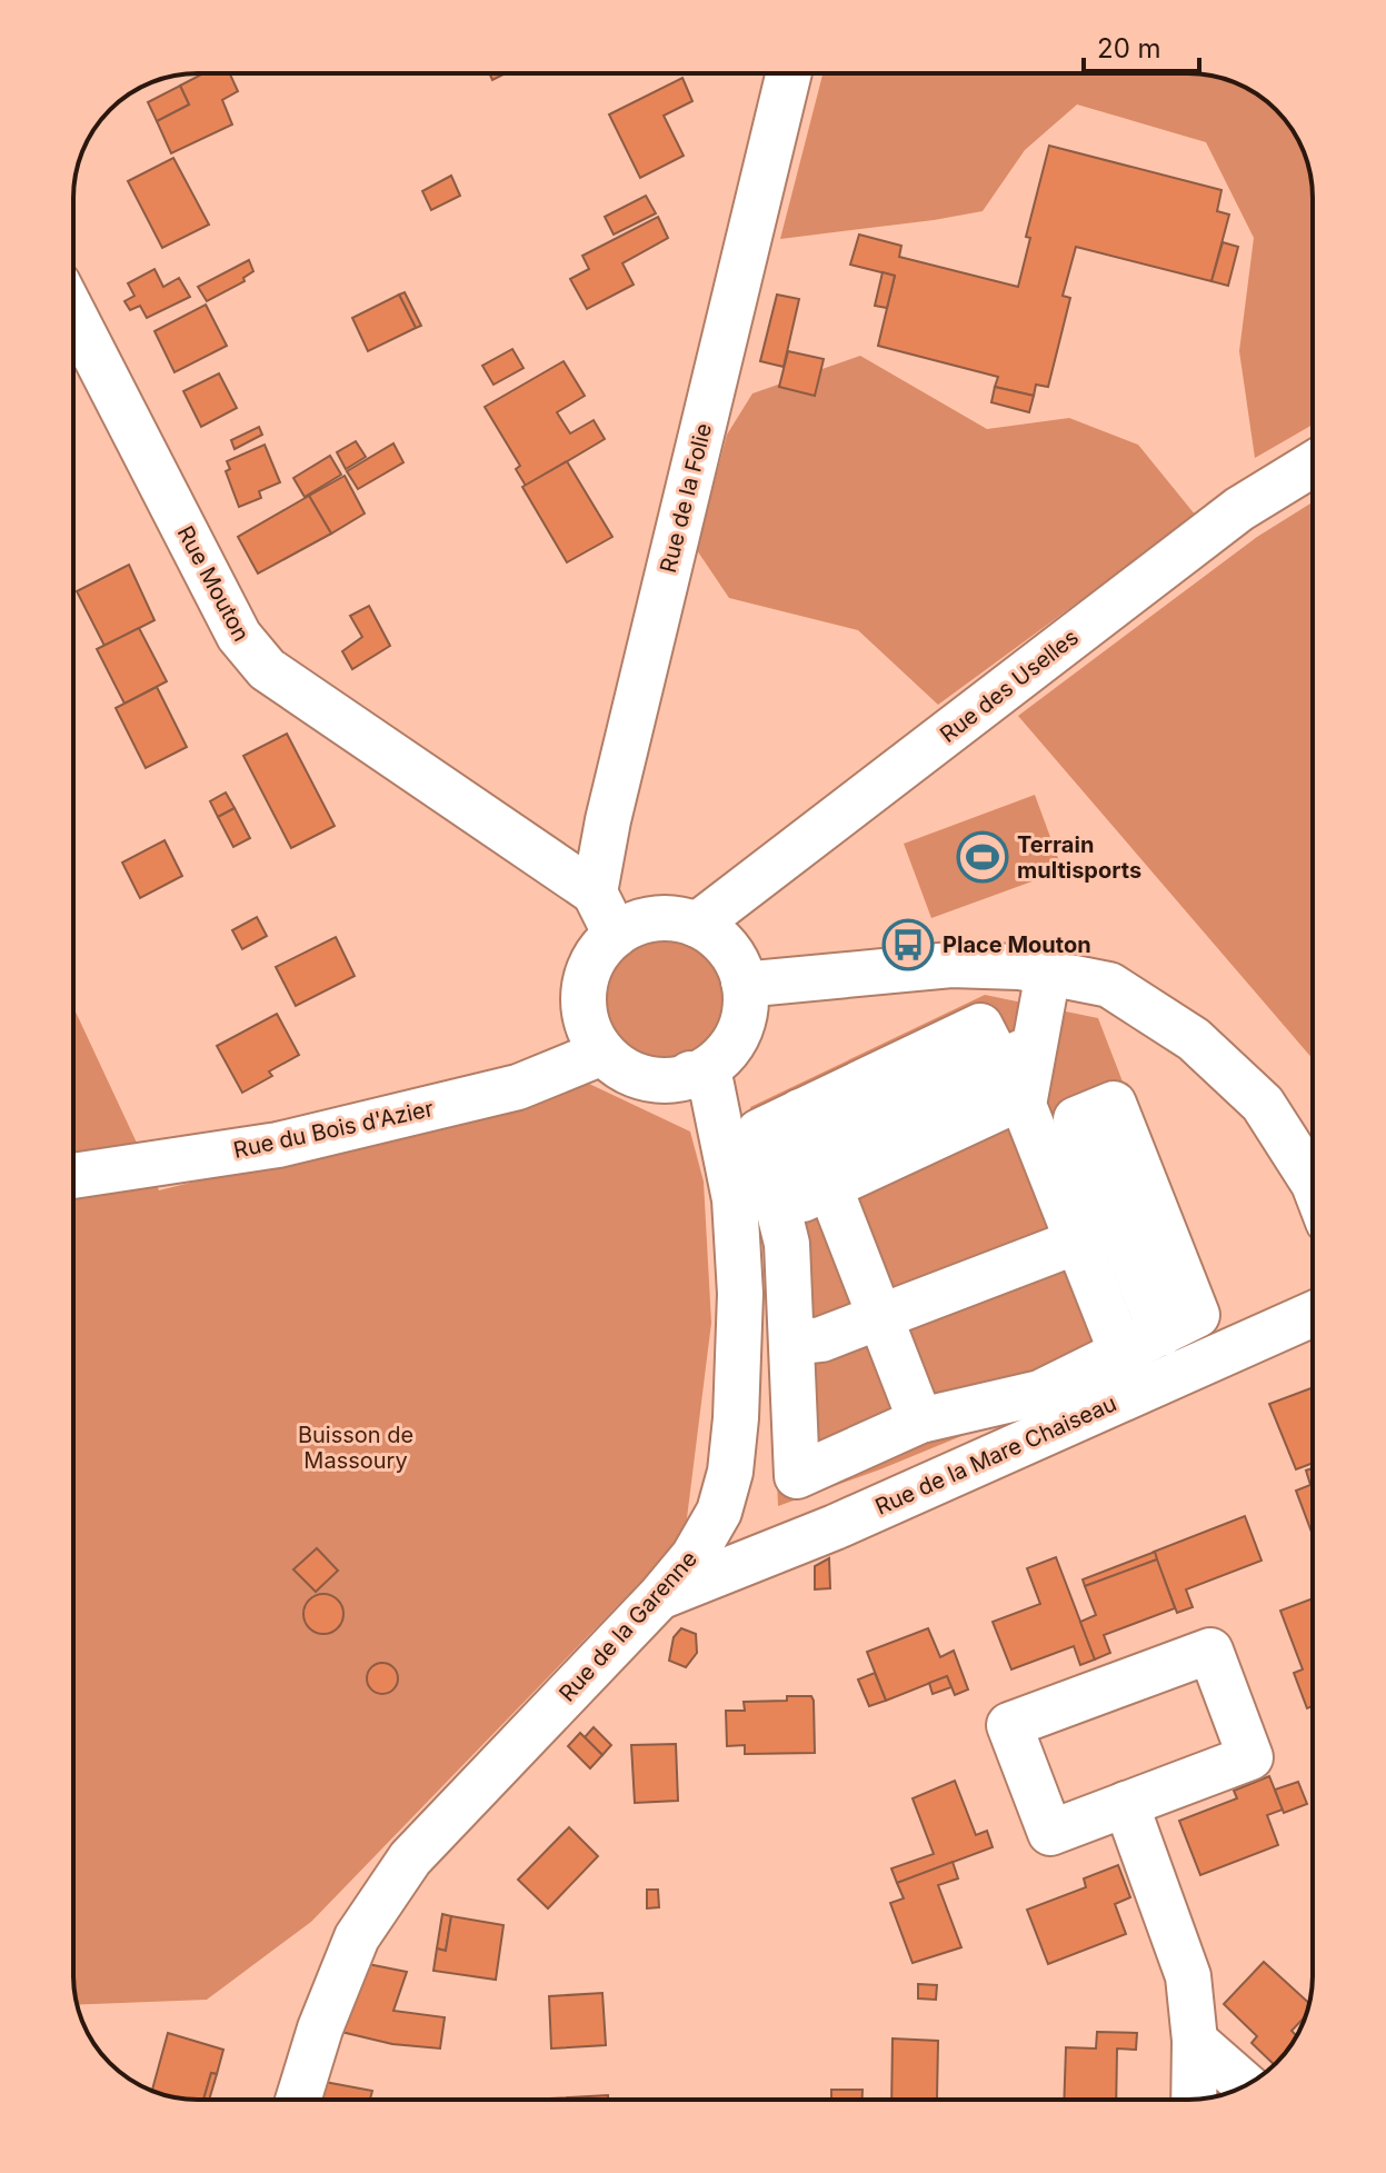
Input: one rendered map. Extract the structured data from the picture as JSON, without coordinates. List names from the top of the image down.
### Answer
{
  "streets": {
    "street": [
      "Rue de la Folie",
      "Rue Mouton",
      "Rue des Uselles",
      "Rue du Bois d'Azier",
      "Rue de la Mare Chaiseau",
      "Rue de la Garenne"
    ]
  },
  "crossings": [
    ["Rue de la Folie", "Rue Mouton"],
    ["Rue des Uselles", "Rue du Bois d'Azier"],
    ["Rue des Uselles", "Rue de la Garenne"],
    ["Rue du Bois d'Azier", "Rue de la Garenne"],
    ["Rue de la Mare Chaiseau", "Rue de la Garenne"]
  ],
  "parks": ["Buisson de Massoury"],
  "places": {
    "sports": ["Terrain multisports"],
    "bus stop": ["Place Mouton"]
  },
  "scale_bar": "20 m"
}
